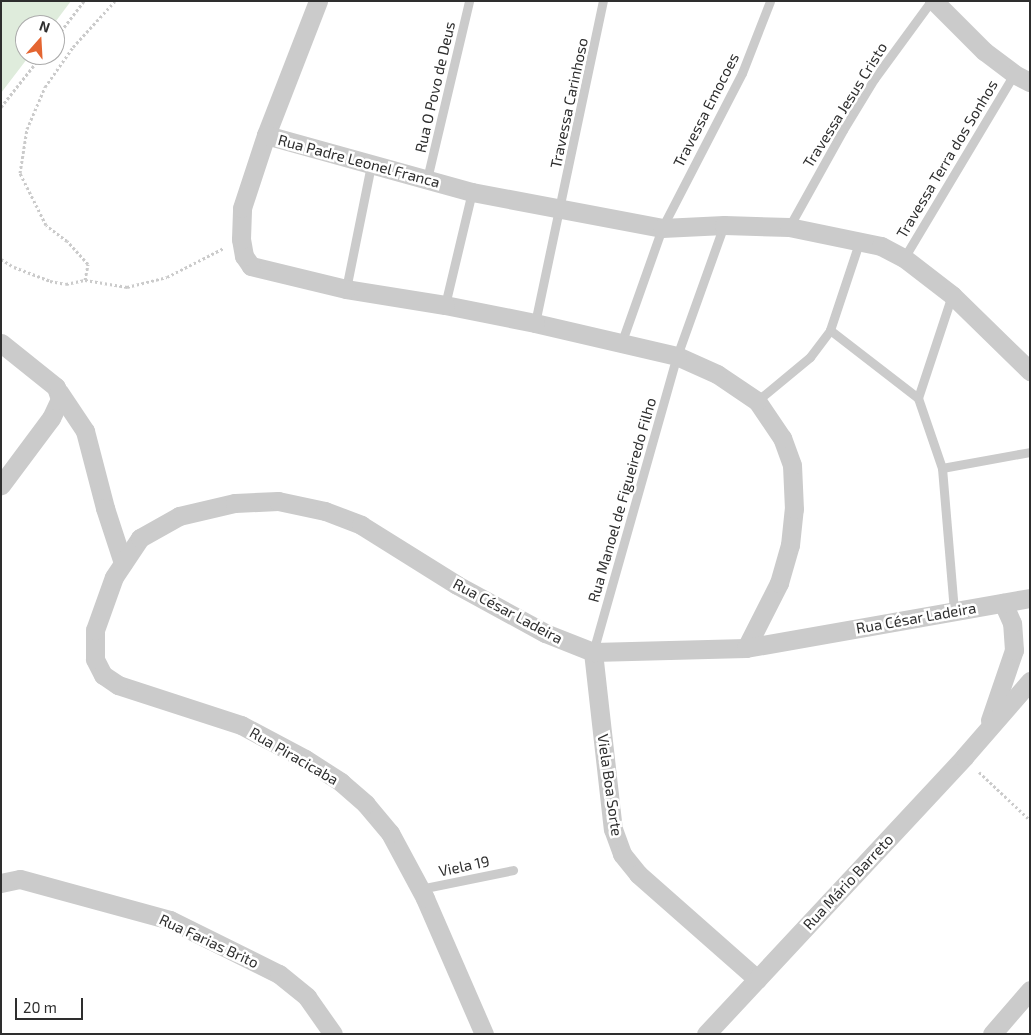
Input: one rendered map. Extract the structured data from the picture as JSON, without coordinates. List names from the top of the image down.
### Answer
{
  "streets": {
    "street": [
      "Rua Padre Leonel Franca",
      "Rua César Ladeira",
      "Rua Piracicaba",
      "Viela Boa Sorte",
      "Rua Mário Barreto",
      "Rua Farias Brito"
    ],
    "lane": [
      "Rua O Povo de Deus",
      "Travessa Carinhoso",
      "Travessa Jesus Cristo",
      "Travessa Emocoes",
      "Travessa Terra dos Sonhos",
      "Rua Manoel de Figueiredo Filho",
      "Viela 19"
    ]
  },
  "crossings": [
    ["Rua O Povo de Deus", "Rua Padre Leonel Franca"],
    ["Travessa Carinhoso", "Rua Padre Leonel Franca"],
    ["Travessa Jesus Cristo", "Rua Padre Leonel Franca"],
    ["Travessa Emocoes", "Rua Padre Leonel Franca"],
    ["Travessa Terra dos Sonhos", "Rua Padre Leonel Franca"],
    ["Rua Padre Leonel Franca", "Rua Manoel de Figueiredo Filho"],
    ["Rua Padre Leonel Franca", "Rua César Ladeira"],
    ["Rua Manoel de Figueiredo Filho", "Rua César Ladeira"],
    ["Rua Manoel de Figueiredo Filho", "Viela Boa Sorte"],
    ["Rua César Ladeira", "Rua Piracicaba"],
    ["Rua César Ladeira", "Viela Boa Sorte"],
    ["Rua César Ladeira", "Rua Mário Barreto"],
    ["Rua Piracicaba", "Viela 19"],
    ["Viela Boa Sorte", "Rua Mário Barreto"]
  ],
  "scale_bar": "20 m",
  "north": "top"
}
